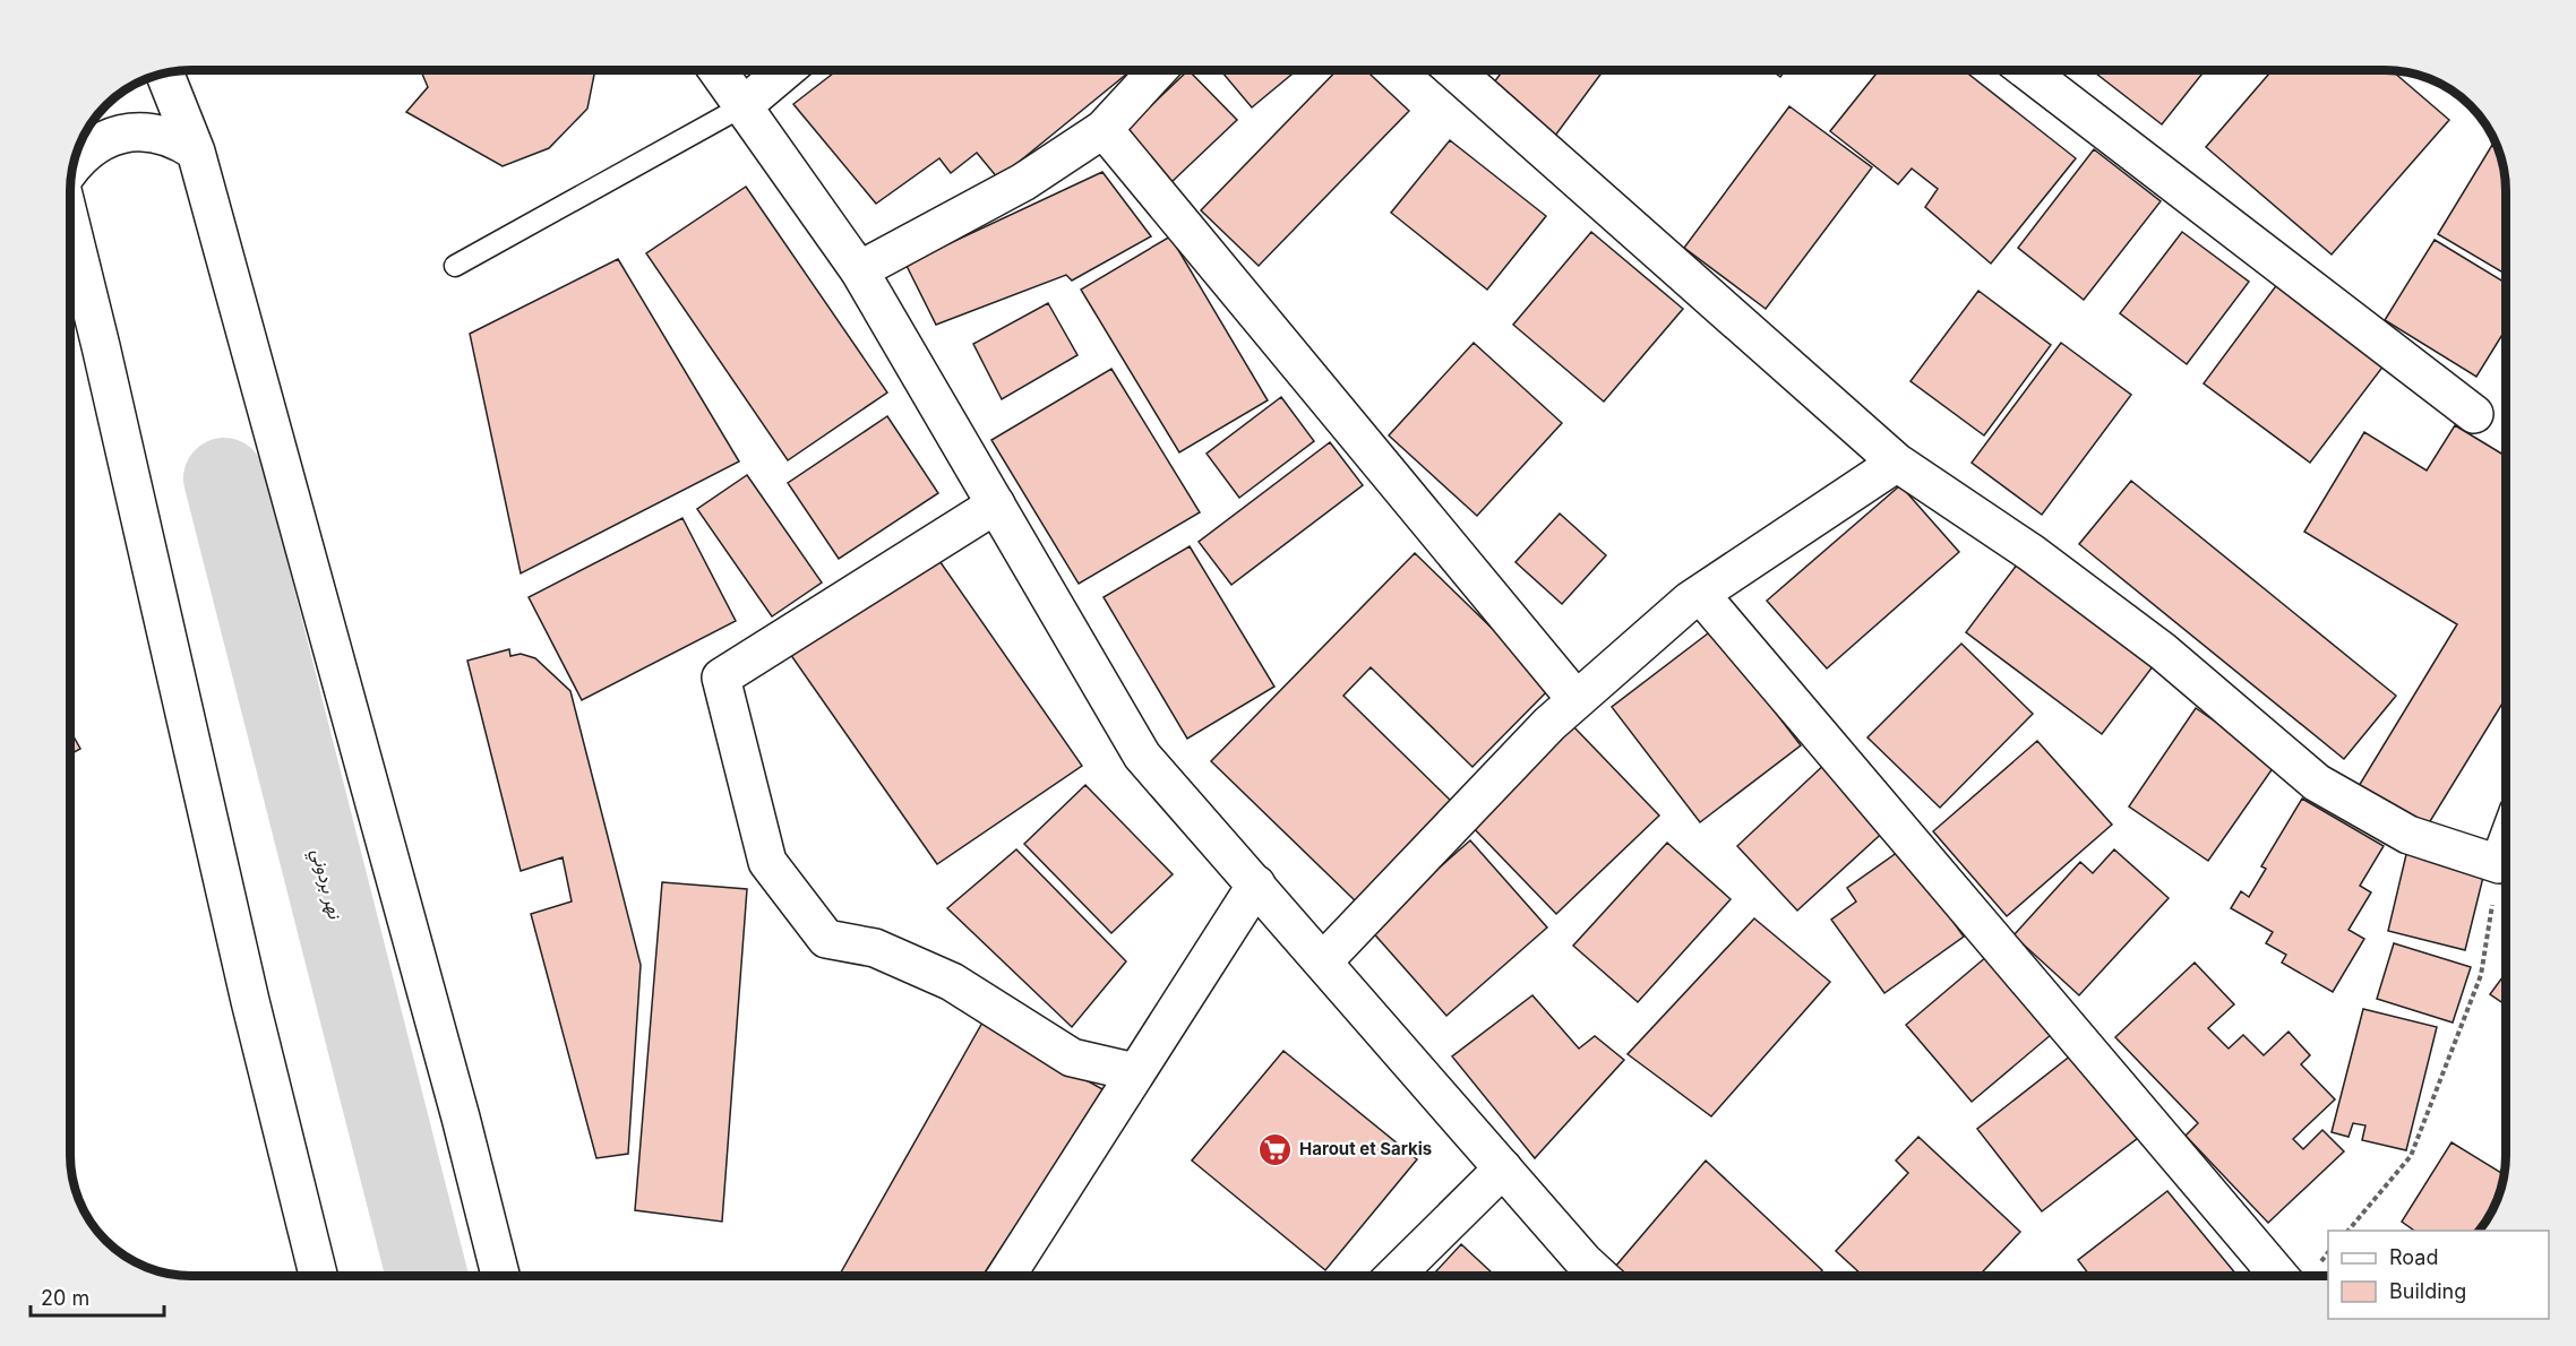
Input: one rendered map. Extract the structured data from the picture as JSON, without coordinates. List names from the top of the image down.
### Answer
{
  "water": ["نهر بردوني"],
  "places": {
    "supermarket": ["Harout et Sarkis"]
  },
  "legend": ["Road", "Building"],
  "scale_bar": "20 m"
}
